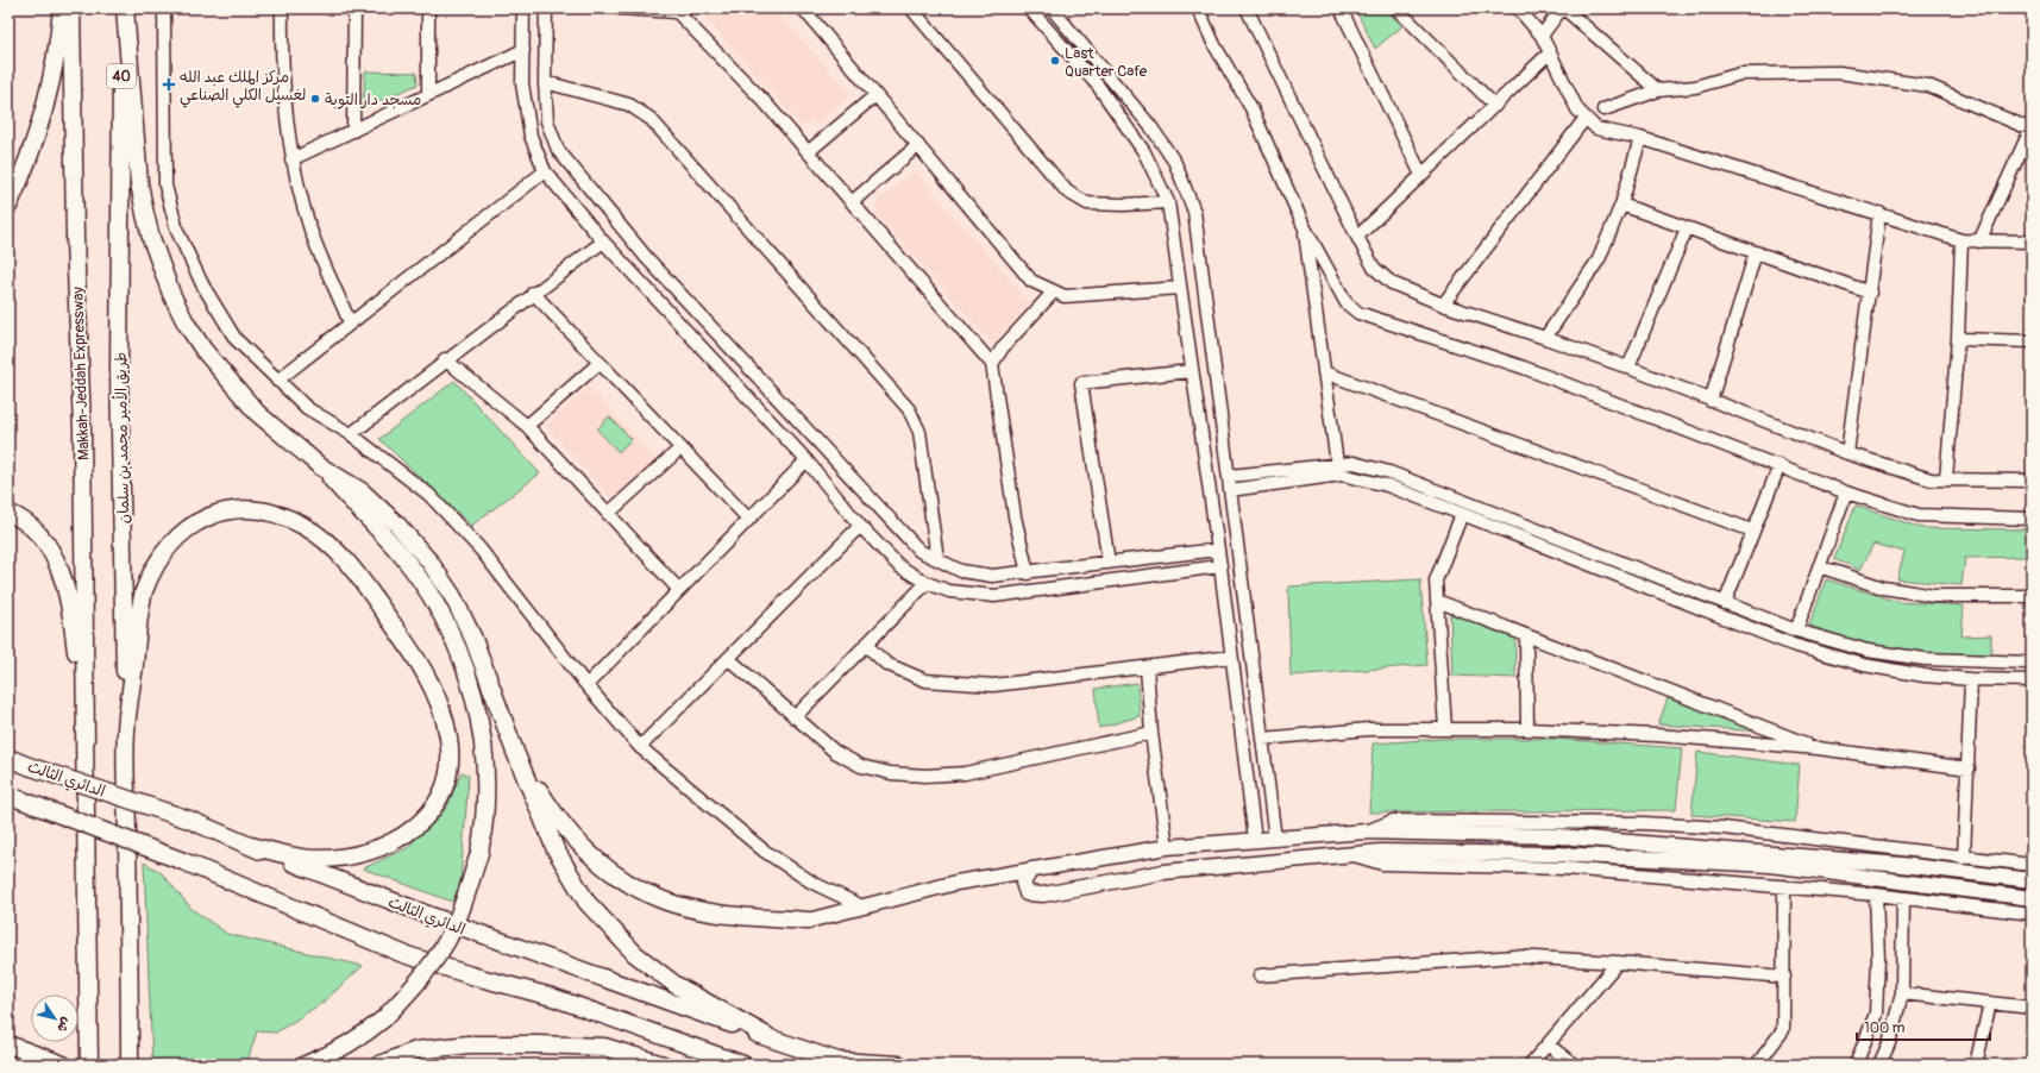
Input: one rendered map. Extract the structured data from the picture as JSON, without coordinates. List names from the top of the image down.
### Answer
{
  "streets": {
    "highway": [
      "40",
      "Makkah-Jeddah Expressway",
      "طريق الأمير محمد بن سلمان",
      "الدائري الثالث"
    ]
  },
  "places": {
    "other": ["Last Quarter Cafe", "مسجد دار التوبة"],
    "health": ["مركز الملك عبد الله لغسيل الكلي الصناعي"]
  },
  "scale_bar": "100 m",
  "north": "bottom right"
}
